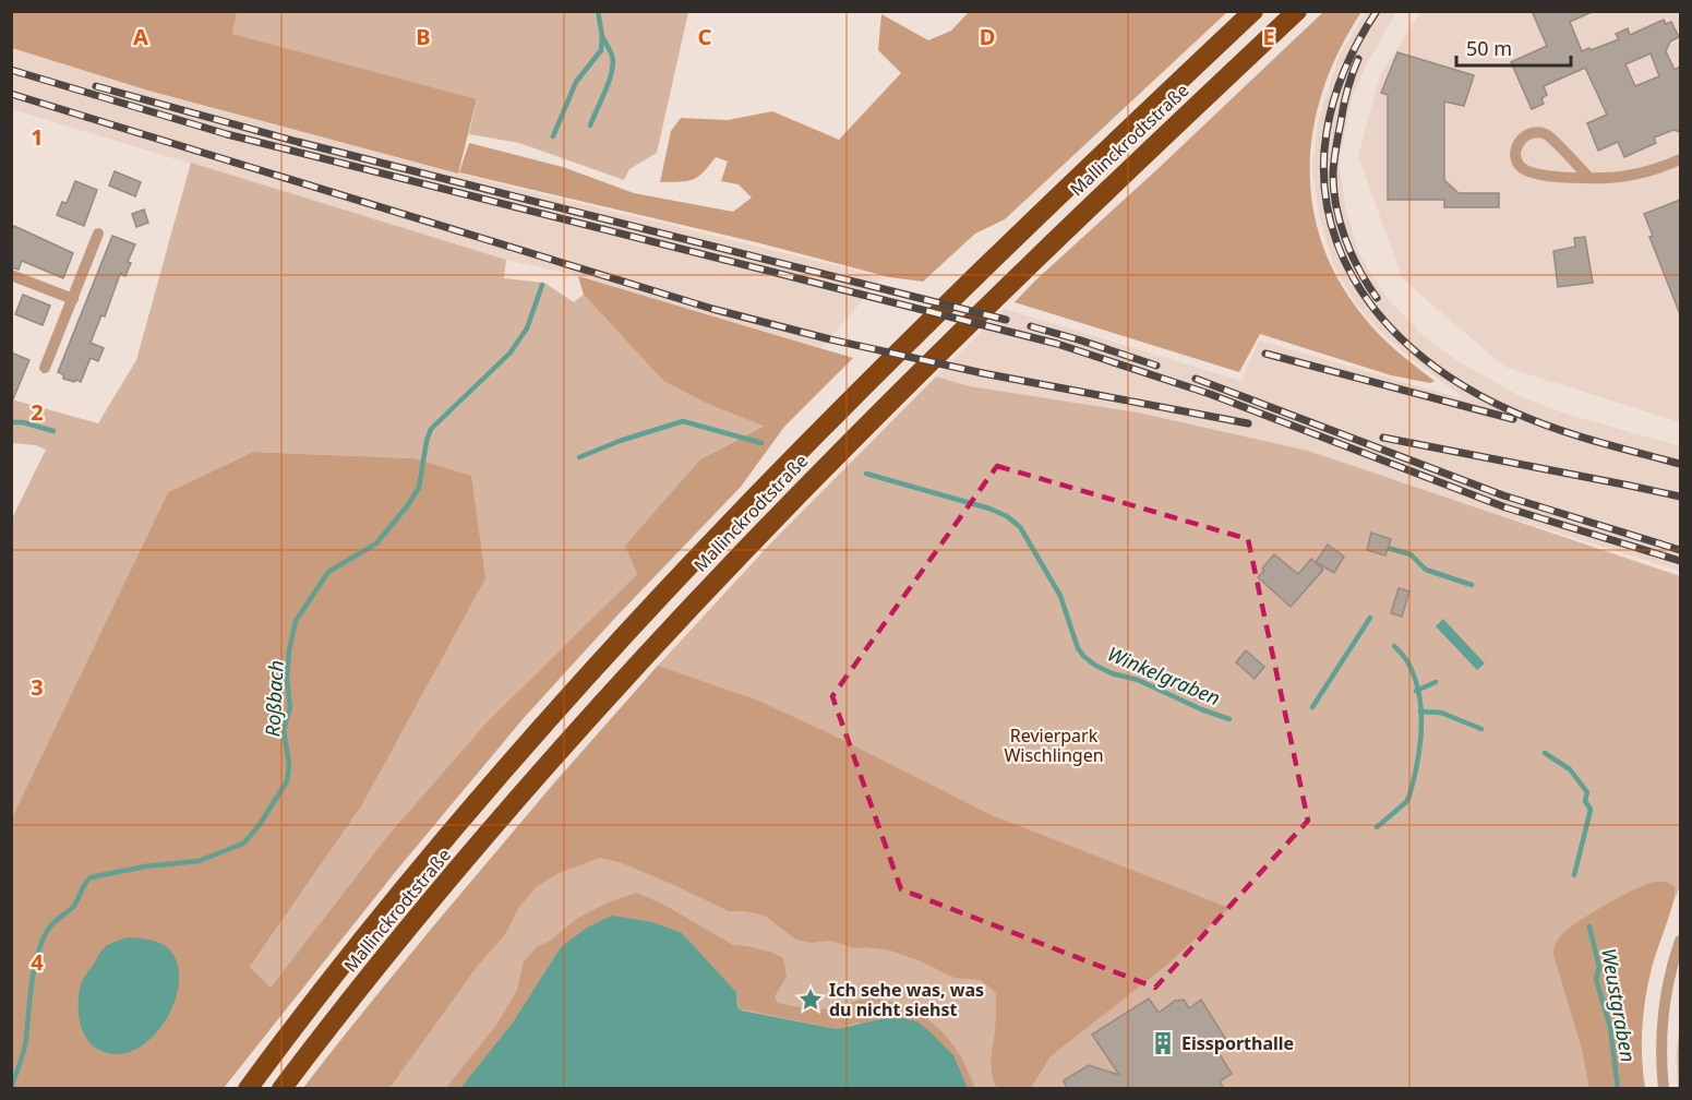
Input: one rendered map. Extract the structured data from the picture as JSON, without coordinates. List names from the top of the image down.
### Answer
{
  "streets": {
    "highway": ["Mallinckrodtstraße"]
  },
  "water": ["Winkelgraben", "Roßbach", "Weustgraben"],
  "parks": ["Revierpark Wischlingen"],
  "places": {
    "place": ["Ich sehe was, was du nicht siehst"],
    "building": ["Eissporthalle"]
  },
  "scale_bar": "50 m",
  "grid": {
    "columns": [
      "A",
      "B",
      "C",
      "D",
      "E"
    ],
    "rows": [
      "1",
      "2",
      "3",
      "4"
    ]
  }
}
